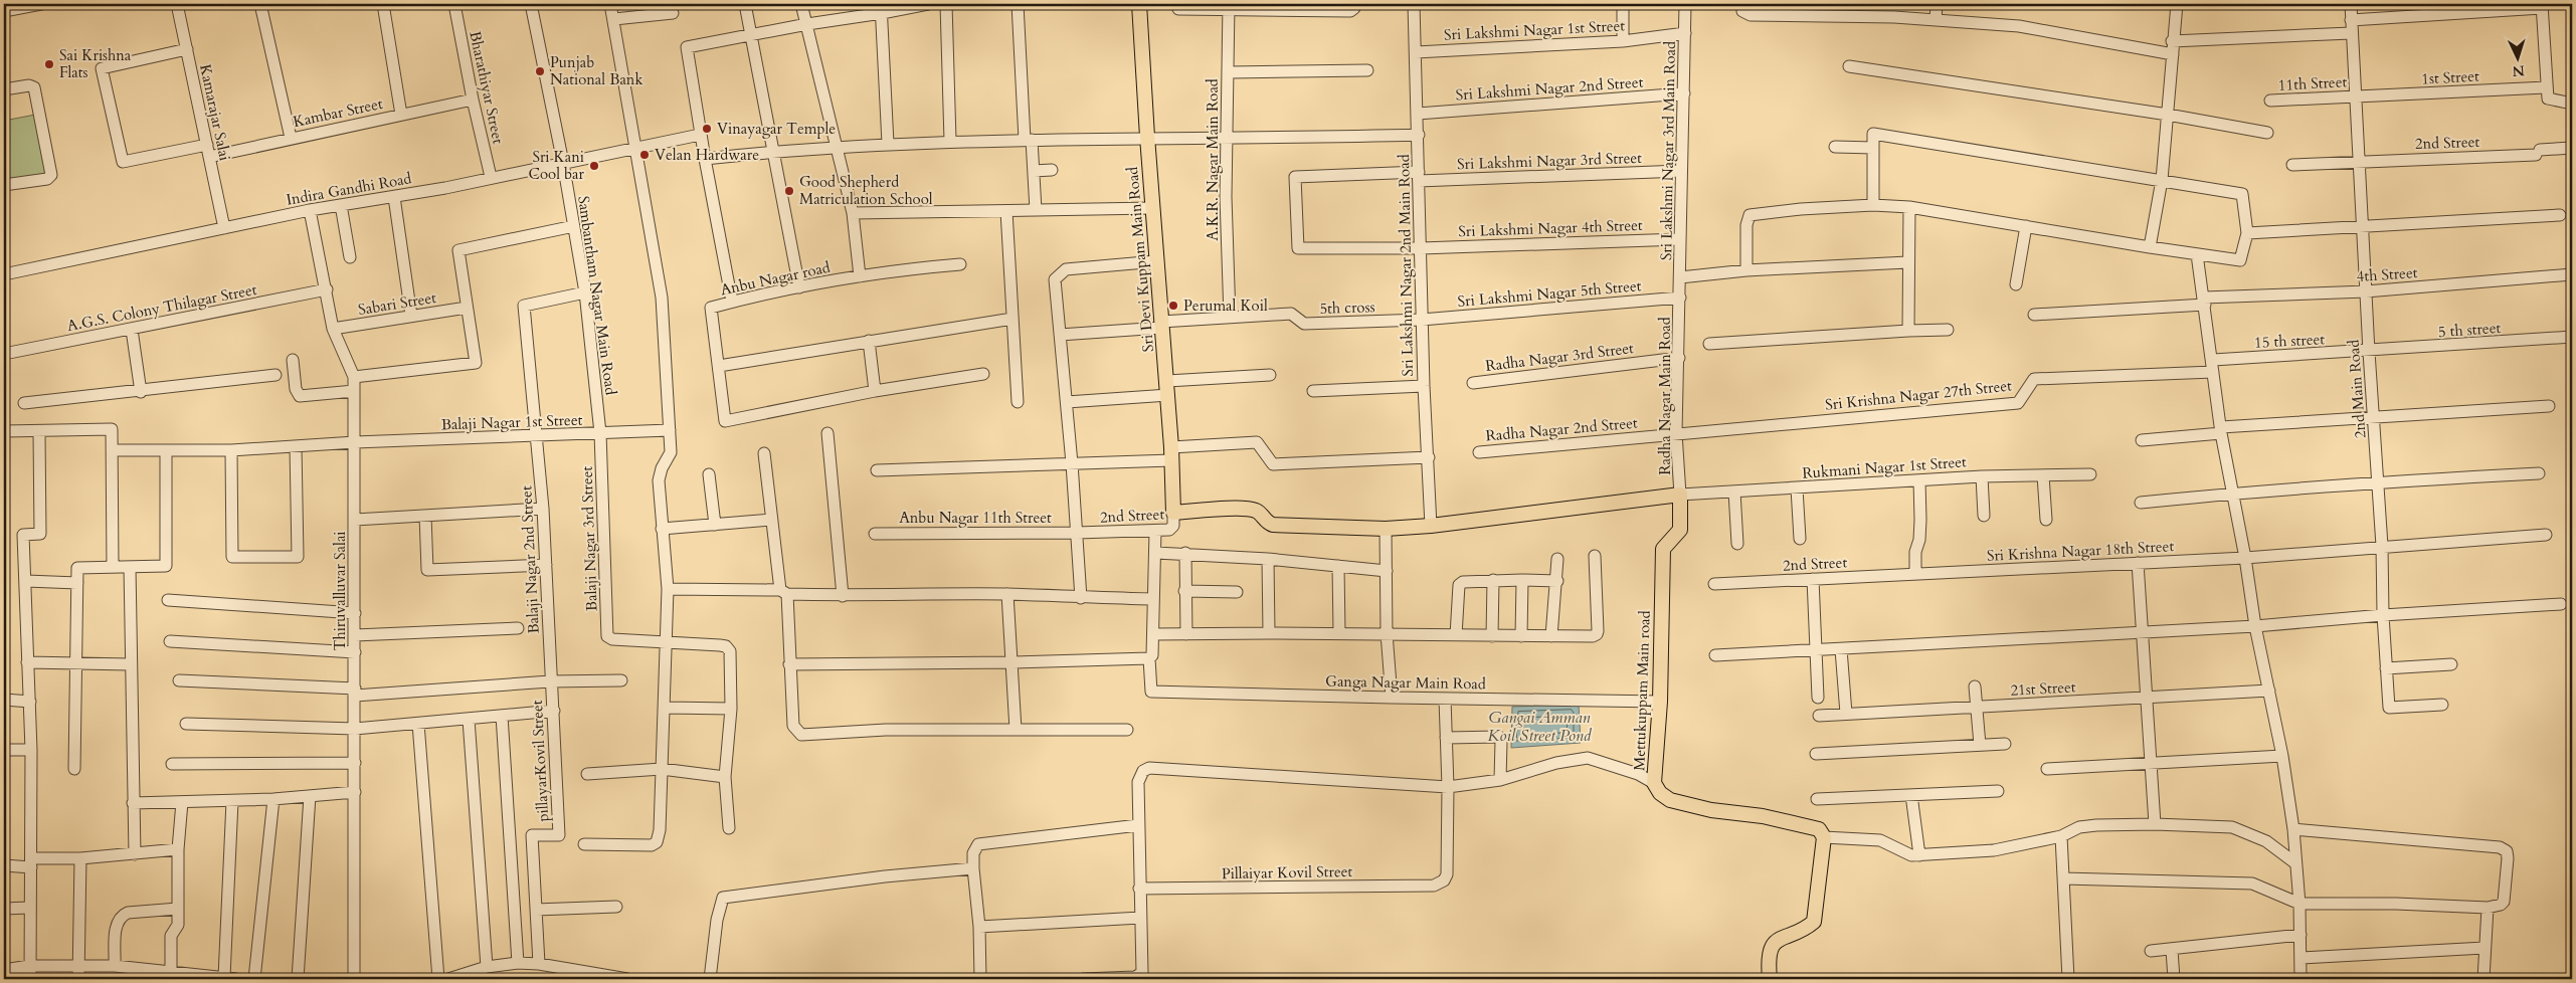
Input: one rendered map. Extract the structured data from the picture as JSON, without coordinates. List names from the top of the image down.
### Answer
{
  "streets": {
    "main road": ["Sri Devi Kuppam Main Road", "Mettukuppam Main road"],
    "street": [
      "Sri Lakshmi Nagar 1st Street",
      "1st Street",
      "11th Street",
      "Bharathiyar Street",
      "Sri Lakshmi Nagar 2nd Street",
      "Kamarajar Salai",
      "Kambar Street",
      "2nd Street",
      "Sri Lakshmi Nagar 3rd Main Road",
      "A.K.R. Nagar Main Road",
      "Sri Lakshmi Nagar 3rd Street",
      "Indira Gandhi Road",
      "Sri Lakshmi Nagar 4th Street",
      "Sri Lakshmi Nagar 2nd Main Road",
      "4th Street",
      "Anbu Nagar road",
      "Sri Lakshmi Nagar 5th Street",
      "Sambantham Nagar Main Road",
      "Sabari Street",
      "A.G.S. Colony Thilagar Street",
      "5th cross",
      "5 th street",
      "15 th street",
      "Radha Nagar 3rd Street",
      "2nd Main Road",
      "Sri Krishna Nagar 27th Street",
      "Radha Nagar Main Road",
      "Balaji Nagar 1st Street",
      "Radha Nagar 2nd Street",
      "Rukmani Nagar 1st Street",
      "Anbu Nagar 11th Street",
      "Balaji Nagar 3rd Street",
      "Sri Krishna Nagar 18th Street",
      "Balaji Nagar 2nd Street",
      "Thiruvalluvar Salai",
      "Ganga Nagar Main Road",
      "21st Street",
      "pillayarKovil Street",
      "Pillaiyar Kovil Street"
    ]
  },
  "crossings": [
    ["Sri Lakshmi Nagar 1st Street", "Sri Lakshmi Nagar 3rd Main Road"],
    ["Sri Lakshmi Nagar 1st Street", "Sri Lakshmi Nagar 2nd Main Road"],
    ["1st Street", "11th Street"],
    ["1st Street", "2nd Main Road"],
    ["11th Street", "2nd Main Road"],
    ["Bharathiyar Street", "Kambar Street"],
    ["Bharathiyar Street", "Indira Gandhi Road"],
    ["Sri Lakshmi Nagar 2nd Street", "Sri Lakshmi Nagar 3rd Main Road"],
    ["Sri Lakshmi Nagar 2nd Street", "Sri Lakshmi Nagar 2nd Main Road"],
    ["Kamarajar Salai", "Kambar Street"],
    ["Kamarajar Salai", "Indira Gandhi Road"],
    ["2nd Street", "Sri Devi Kuppam Main Road"],
    ["2nd Street", "2nd Main Road"],
    ["2nd Street", "Anbu Nagar 11th Street"],
    ["2nd Street", "Sri Krishna Nagar 18th Street"],
    ["Sri Lakshmi Nagar 3rd Main Road", "Sri Lakshmi Nagar 3rd Street"],
    ["Sri Lakshmi Nagar 3rd Main Road", "Sri Lakshmi Nagar 4th Street"],
    ["Sri Lakshmi Nagar 3rd Main Road", "Sri Lakshmi Nagar 5th Street"],
    ["Sri Lakshmi Nagar 3rd Main Road", "Radha Nagar Main Road"],
    ["A.K.R. Nagar Main Road", "5th cross"],
    ["Sri Lakshmi Nagar 3rd Street", "Sri Lakshmi Nagar 4th Street"],
    ["Sri Lakshmi Nagar 3rd Street", "Sri Lakshmi Nagar 2nd Main Road"],
    ["Indira Gandhi Road", "Sambantham Nagar Main Road"],
    ["Indira Gandhi Road", "Thiruvalluvar Salai"],
    ["Sri Lakshmi Nagar 4th Street", "Sri Lakshmi Nagar 2nd Main Road"],
    ["Sri Lakshmi Nagar 2nd Main Road", "Sri Lakshmi Nagar 5th Street"],
    ["Sri Lakshmi Nagar 2nd Main Road", "5th cross"],
    ["4th Street", "2nd Main Road"],
    ["Sri Lakshmi Nagar 5th Street", "5th cross"],
    ["Sri Lakshmi Nagar 5th Street", "Radha Nagar Main Road"],
    ["Sambantham Nagar Main Road", "Balaji Nagar 1st Street"],
    ["Sambantham Nagar Main Road", "Balaji Nagar 3rd Street"],
    ["Sambantham Nagar Main Road", "Balaji Nagar 2nd Street"],
    ["Sabari Street", "Thiruvalluvar Salai"],
    ["A.G.S. Colony Thilagar Street", "Thiruvalluvar Salai"],
    ["5 th street", "15 th street"],
    ["5 th street", "2nd Main Road"],
    ["15 th street", "2nd Main Road"],
    ["Radha Nagar 3rd Street", "Radha Nagar Main Road"],
    ["2nd Main Road", "Sri Krishna Nagar 18th Street"],
    ["Sri Krishna Nagar 27th Street", "Radha Nagar Main Road"],
    ["Sri Krishna Nagar 27th Street", "Radha Nagar 2nd Street"],
    ["Radha Nagar Main Road", "Radha Nagar 2nd Street"],
    ["Radha Nagar Main Road", "Rukmani Nagar 1st Street"],
    ["Radha Nagar Main Road", "Mettukuppam Main road"],
    ["Balaji Nagar 1st Street", "Balaji Nagar 3rd Street"],
    ["Balaji Nagar 1st Street", "Balaji Nagar 2nd Street"],
    ["Balaji Nagar 1st Street", "Thiruvalluvar Salai"],
    ["Rukmani Nagar 1st Street", "Mettukuppam Main road"],
    ["Balaji Nagar 2nd Street", "pillayarKovil Street"],
    ["Ganga Nagar Main Road", "Mettukuppam Main road"]
  ],
  "water": ["Gangai Amman Koil Street Pond"],
  "places": [
    "Sai Krishna Flats",
    "Punjab National Bank",
    "Vinayagar Temple",
    "Velan Hardware",
    "Sri Kani Cool bar",
    "Good Shepherd Matriculation School",
    "Perumal Koil"
  ],
  "north": "bottom"
}
